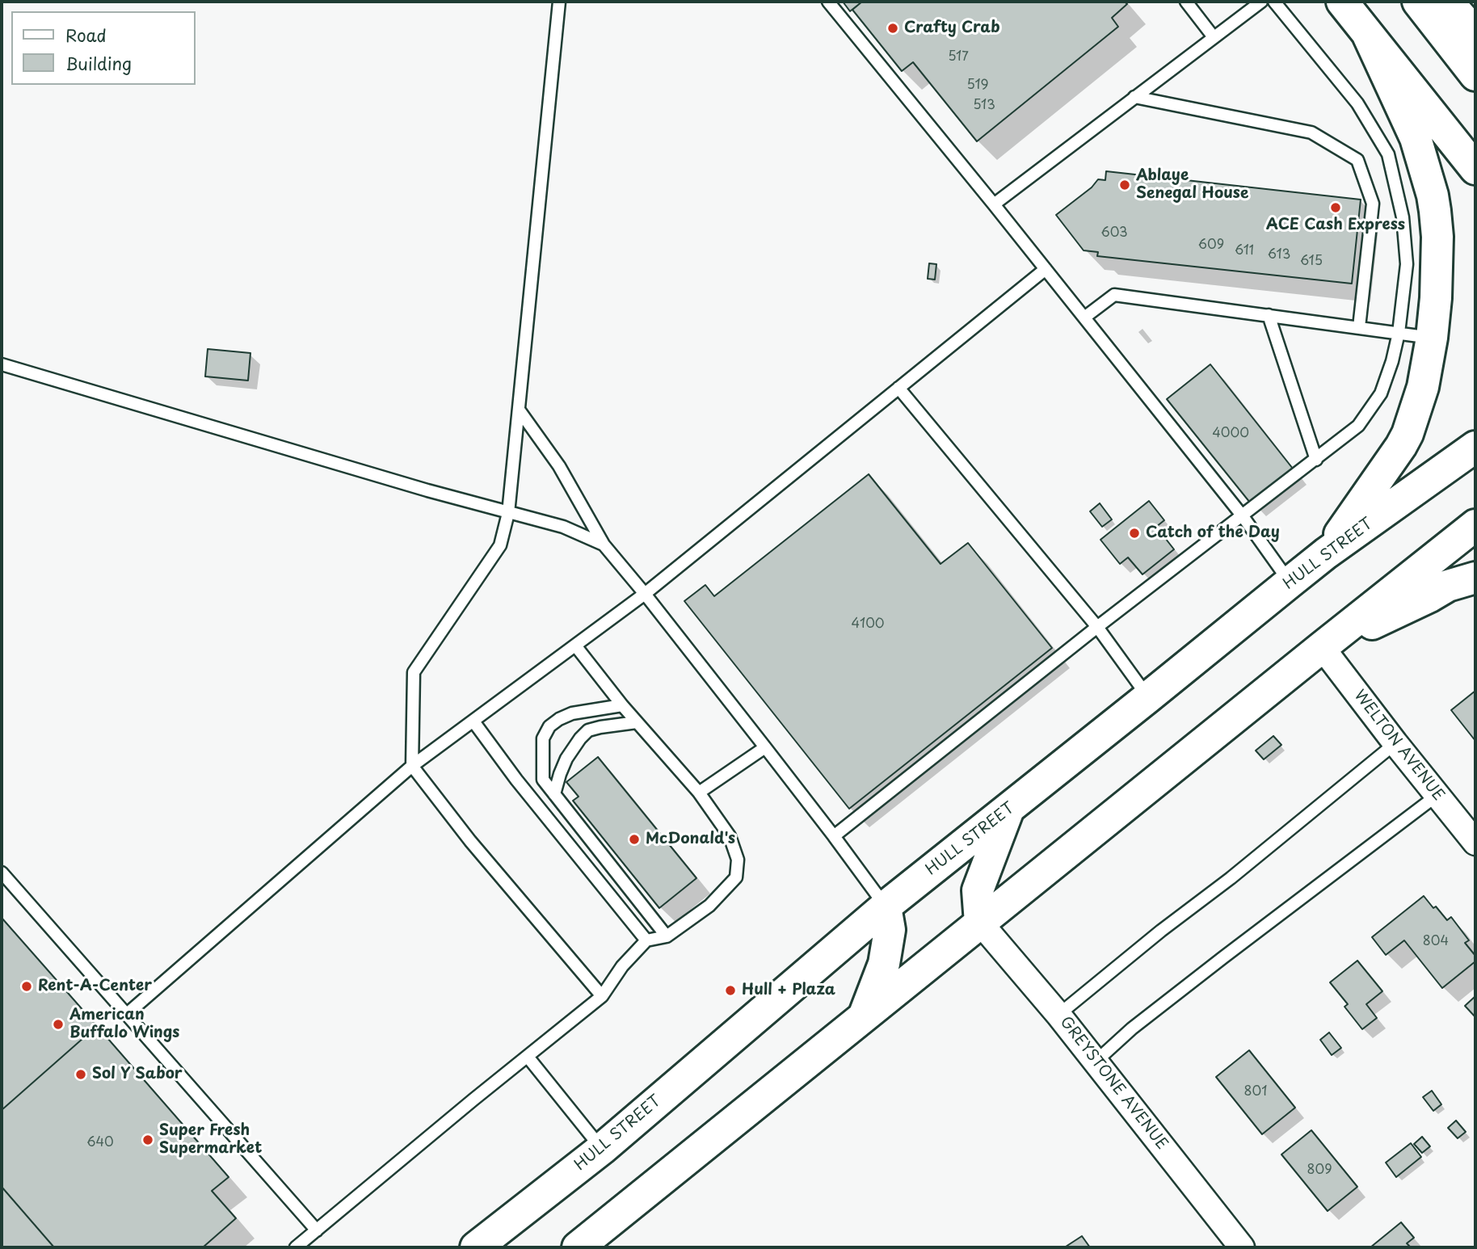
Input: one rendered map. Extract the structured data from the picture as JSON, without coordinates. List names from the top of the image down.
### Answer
{
  "streets": {
    "main road": ["HULL STREET"],
    "street": ["WELTON AVENUE", "GREYSTONE AVENUE"]
  },
  "places": [
    "Crafty Crab",
    "Ablaye Senegal House",
    "ACE Cash Express",
    "Catch of the Day",
    "McDonald's",
    "Rent-A-Center",
    "Hull + Plaza",
    "American Buffalo Wings",
    "Sol Y Sabor",
    "Super Fresh Supermarket"
  ],
  "house_numbers": [
    "517",
    "519",
    "513",
    "603",
    "609",
    "611",
    "613",
    "615",
    "4000",
    "4100",
    "804",
    "801",
    "640",
    "809"
  ],
  "legend": ["Road", "Building"]
}
